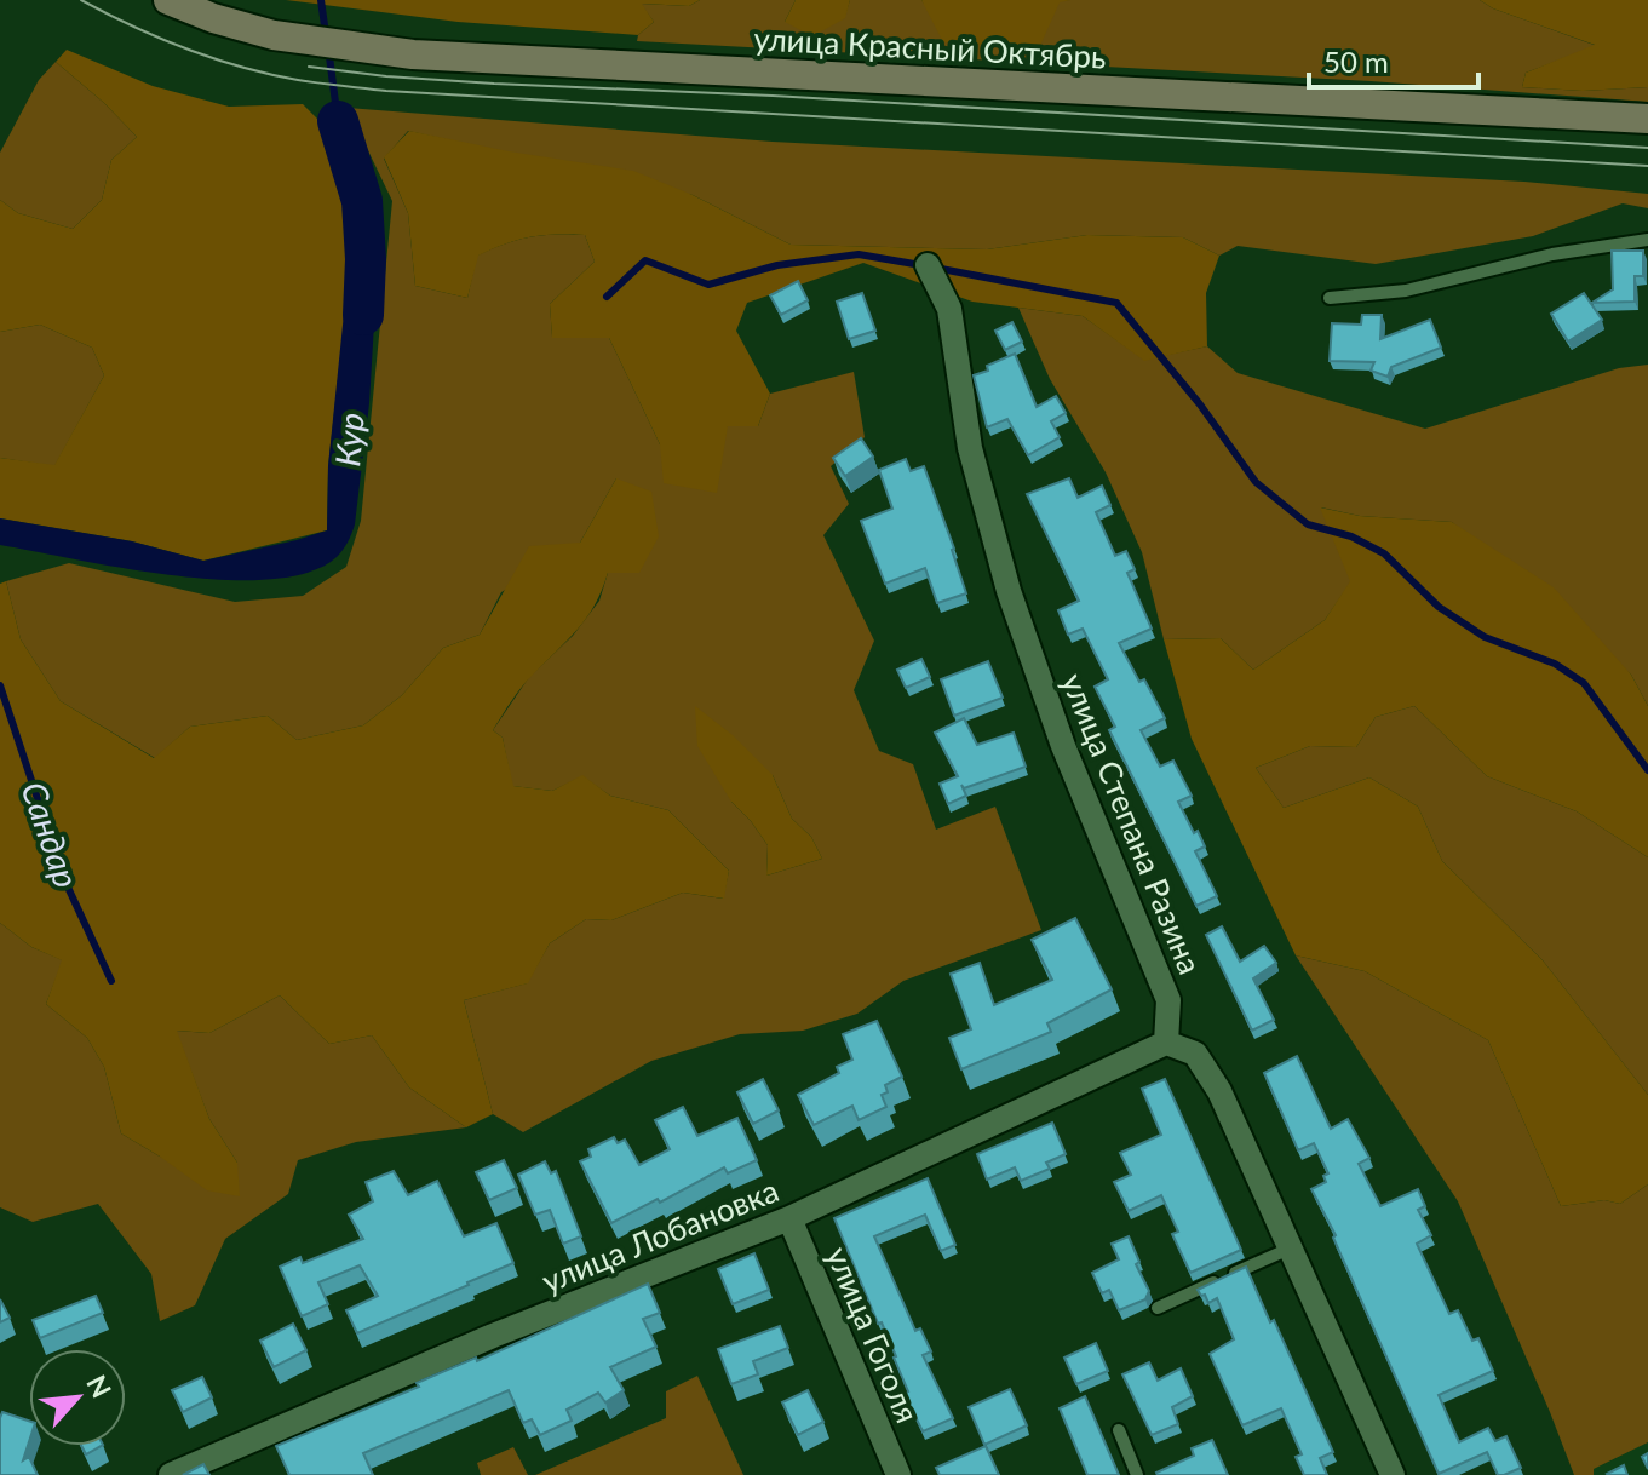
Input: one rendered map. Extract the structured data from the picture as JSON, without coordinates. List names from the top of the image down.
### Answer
{
  "streets": {
    "main road": ["улица Красный Октябрь"],
    "street": ["улица Степана Разина", "улица Лобановка", "улица Гоголя"]
  },
  "crossings": [
    ["улица Степана Разина", "улица Лобановка"],
    ["улица Лобановка", "улица Гоголя"]
  ],
  "water": ["Кур", "Сандар"],
  "scale_bar": "50 m",
  "north": "top right"
}
